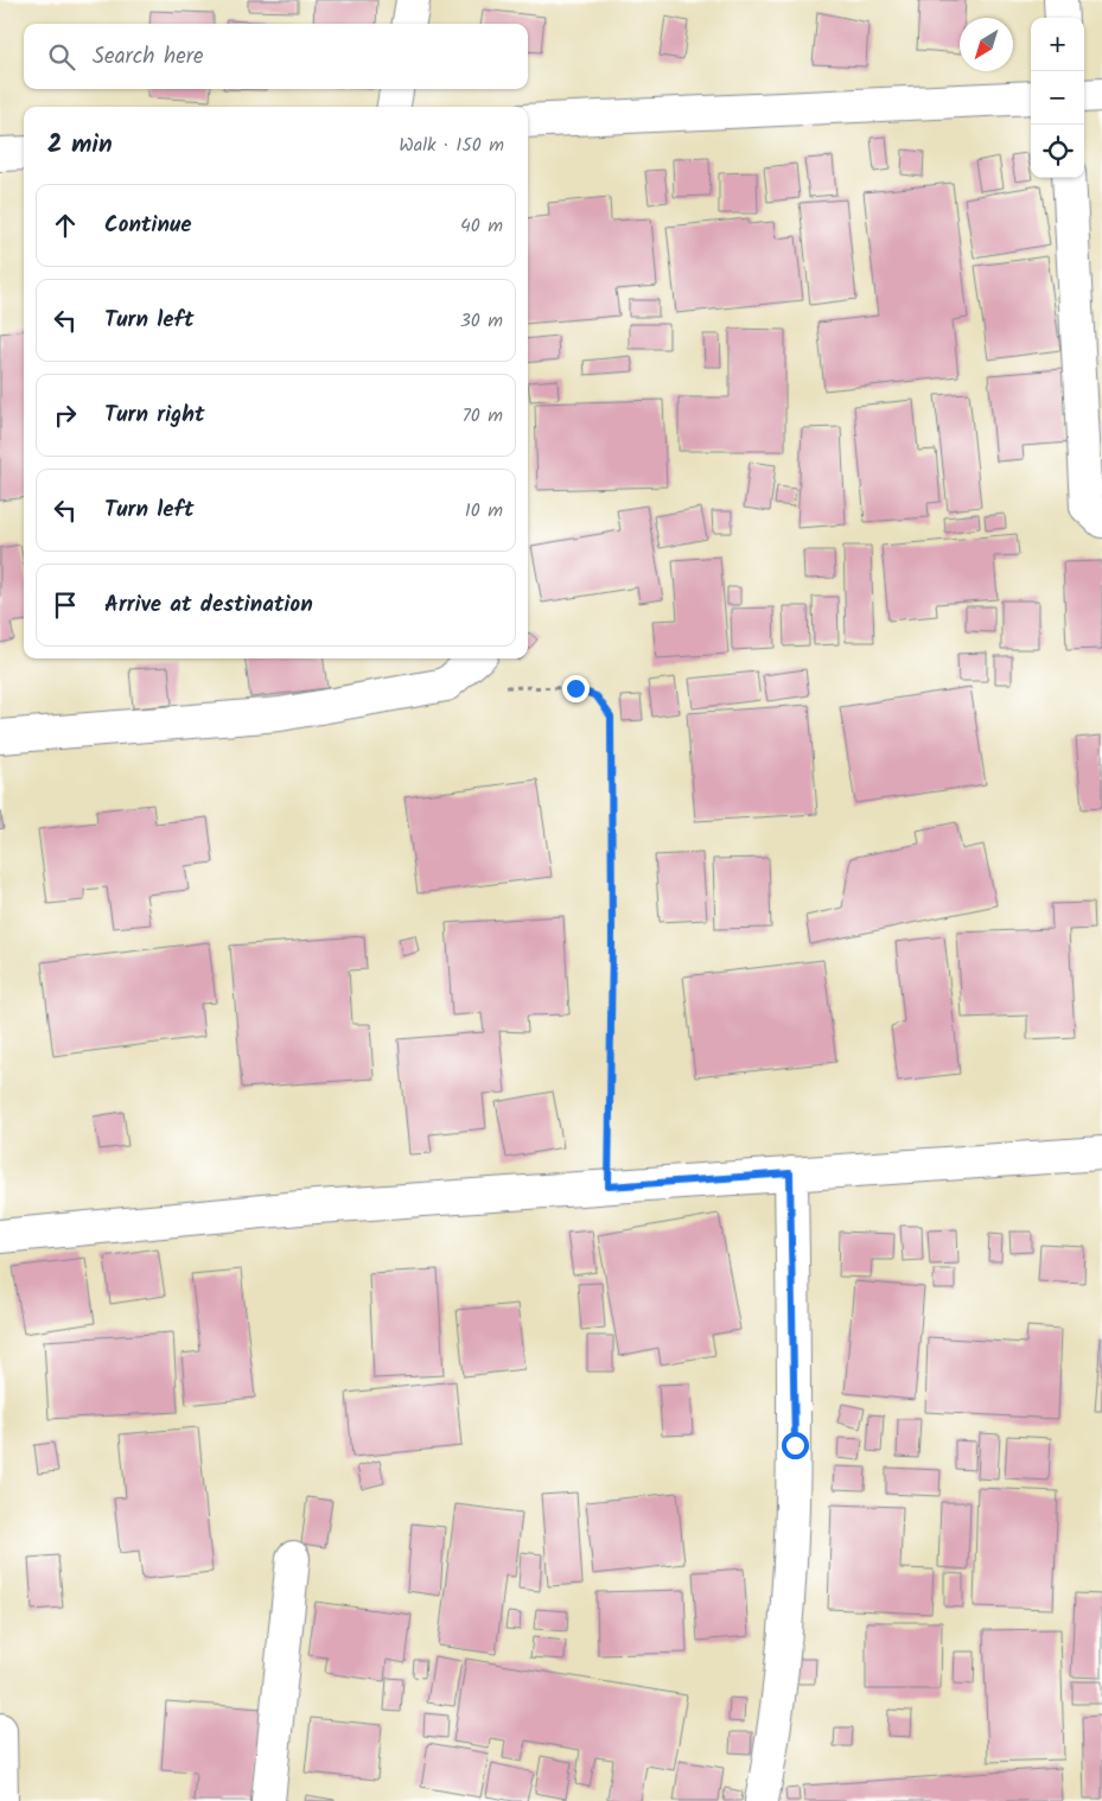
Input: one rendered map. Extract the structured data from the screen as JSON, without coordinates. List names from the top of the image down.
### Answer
{
  "north": "bottom left",
  "page": {
    "map_buttons": ["+", "−"],
    "search": "Search here",
    "heading": ["2 min", "Walk · 150 m"],
    "list": [
      ["Continue", "40 m"],
      ["Turn left", "30 m"],
      ["Turn right", "70 m"],
      ["Turn left", "10 m"],
      "Arrive at destination"
    ]
  }
}
